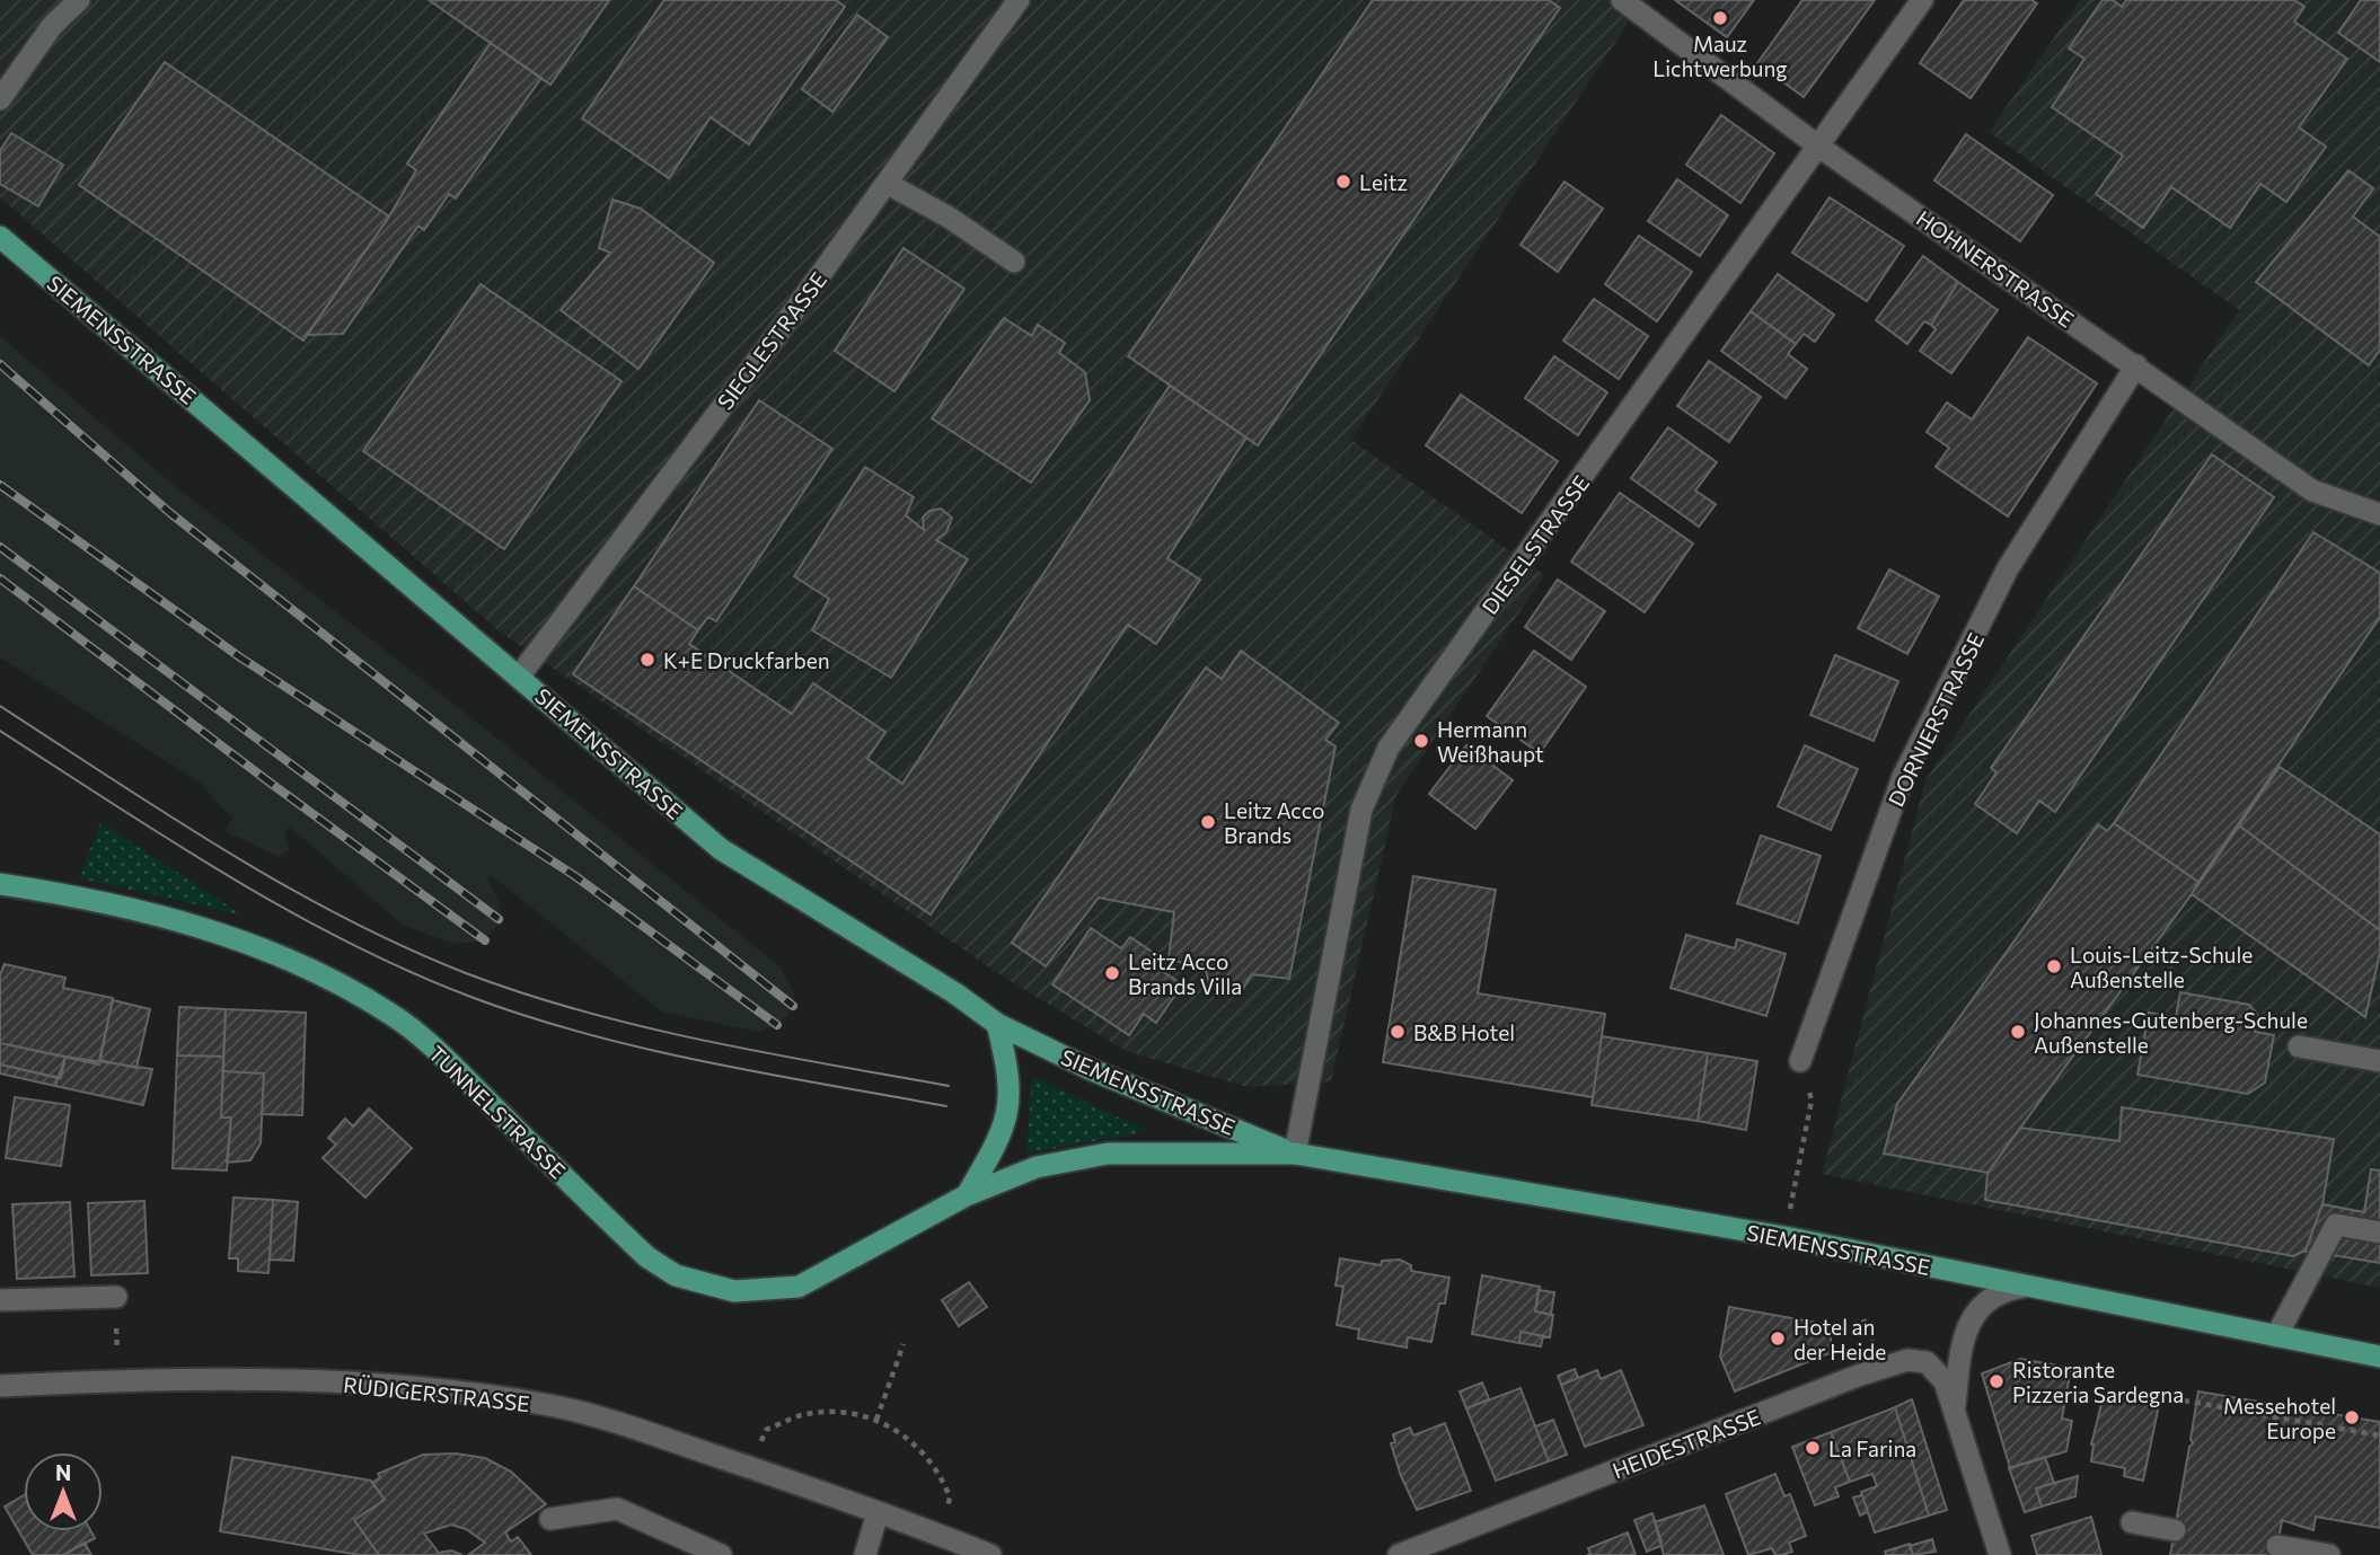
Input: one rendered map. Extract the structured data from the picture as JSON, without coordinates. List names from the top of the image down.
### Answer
{
  "streets": {
    "main road": ["SIEMENSSTRASSE", "TUNNELSTRASSE"],
    "street": [
      "HOHNERSTRASSE",
      "SIEGLESTRASSE",
      "DIESELSTRASSE",
      "DORNIERSTRASSE",
      "RÜDIGERSTRASSE",
      "HEIDESTRASSE"
    ]
  },
  "crossings": [
    ["HOHNERSTRASSE", "DIESELSTRASSE"],
    ["HOHNERSTRASSE", "DORNIERSTRASSE"],
    ["SIEMENSSTRASSE", "SIEGLESTRASSE"],
    ["SIEMENSSTRASSE", "DIESELSTRASSE"],
    ["SIEMENSSTRASSE", "TUNNELSTRASSE"]
  ],
  "places": [
    "Mauz Lichtwerbung",
    "Leitz",
    "K+E Druckfarben",
    "Hermann Weißhaupt",
    "Leitz Acco Brands",
    "Louis-Leitz-Schule Außenstelle",
    "Leitz Acco Brands Villa",
    "B&B Hotel",
    "Johannes-Gutenberg-Schule Außenstelle",
    "Hotel an der Heide",
    "Ristorante Pizzeria Sardegna",
    "Messehotel Europe",
    "La Farina"
  ],
  "north": "top"
}
